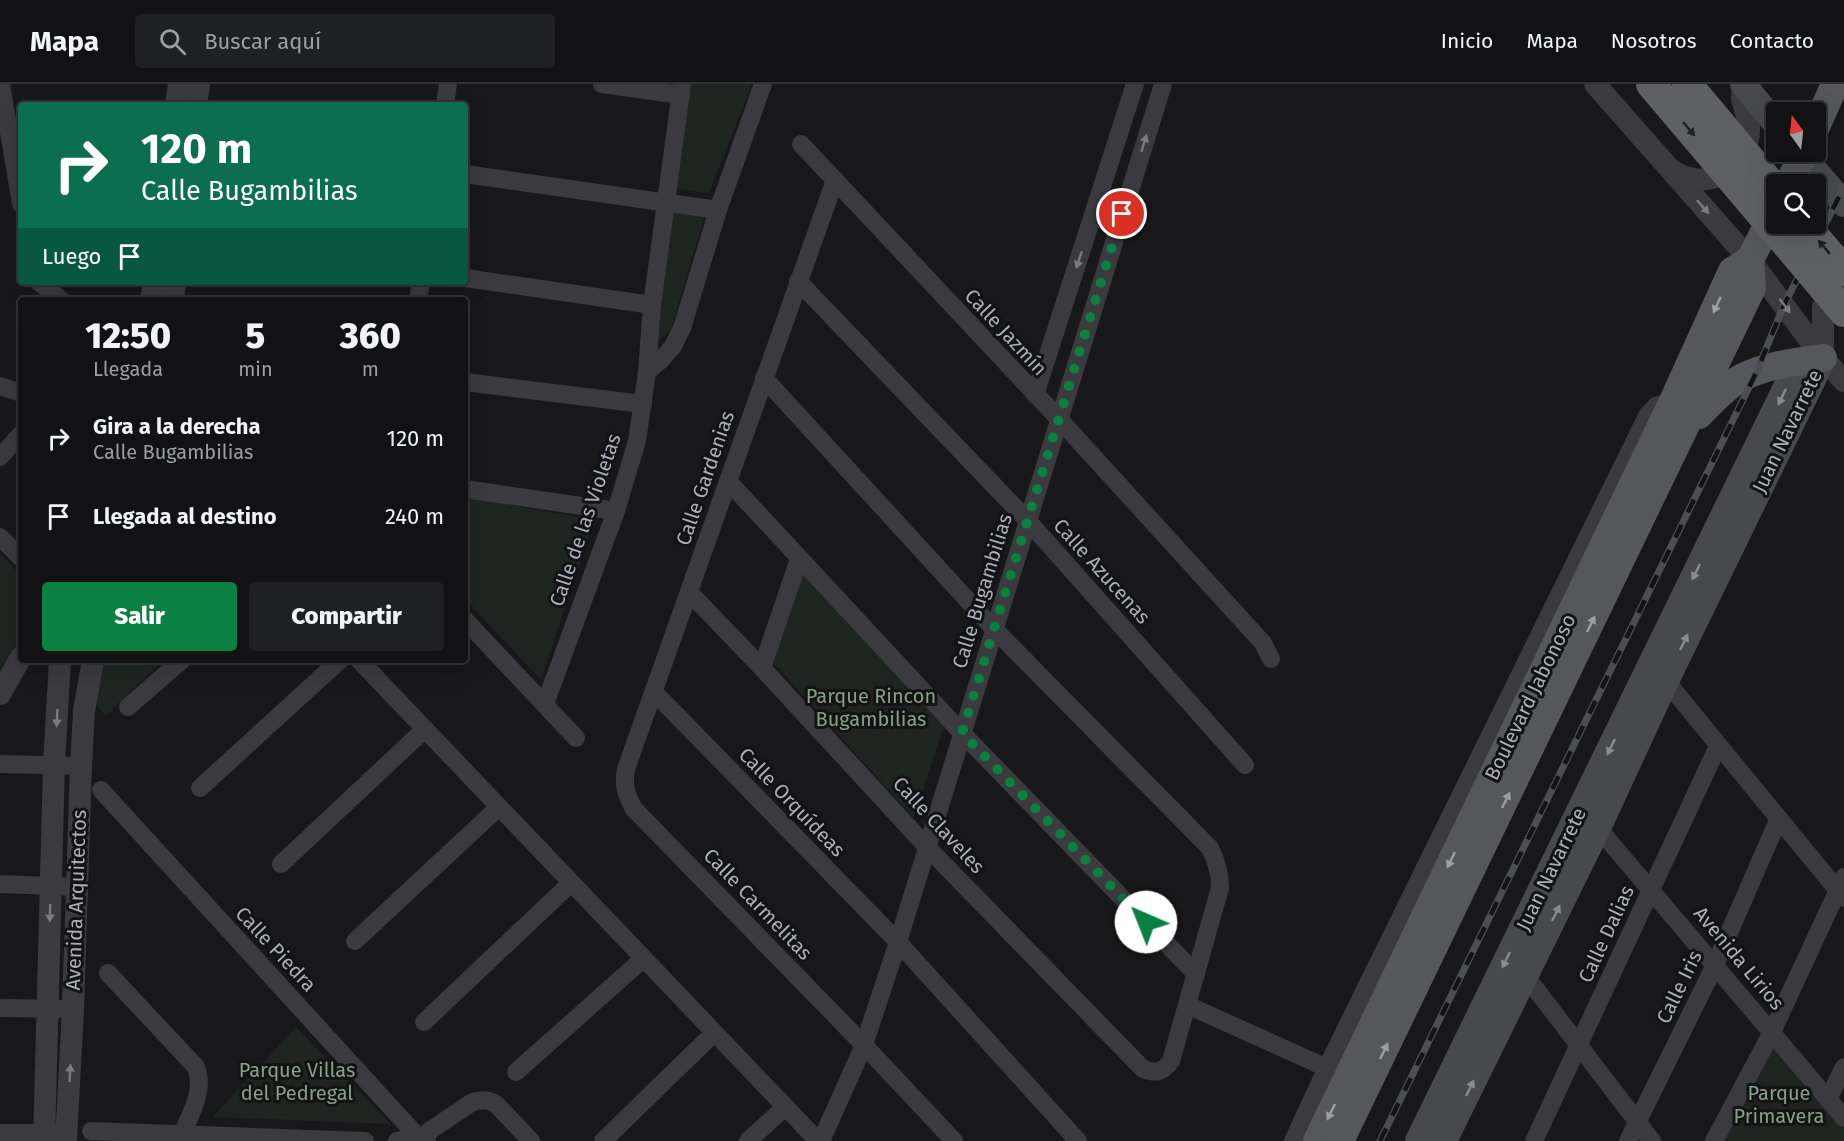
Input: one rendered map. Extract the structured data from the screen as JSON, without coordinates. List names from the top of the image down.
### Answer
{
  "streets": {
    "main road": ["Juan Navarrete", "Boulevard Jabonoso"],
    "street": [
      "Calle Jazmín",
      "Calle Gardenias",
      "Calle de las Violetas",
      "Calle Azucenas",
      "Calle Bugambilias",
      "Calle Orquídeas",
      "Calle Claveles",
      "Avenida Arquitectos",
      "Calle Carmelitas",
      "Calle Dalias",
      "Calle Piedra",
      "Avenida Lirios",
      "Calle Iris"
    ]
  },
  "crossings": [
    ["Calle Jazmín", "Calle Gardenias"],
    ["Calle Jazmín", "Calle Bugambilias"],
    ["Juan Navarrete", "Avenida Lirios"],
    ["Calle Gardenias", "Calle Azucenas"],
    ["Calle Gardenias", "Calle Orquídeas"],
    ["Calle Gardenias", "Calle Claveles"],
    ["Calle Gardenias", "Calle Carmelitas"],
    ["Calle Azucenas", "Calle Bugambilias"],
    ["Calle Bugambilias", "Calle Orquídeas"],
    ["Calle Bugambilias", "Calle Claveles"],
    ["Calle Bugambilias", "Calle Carmelitas"],
    ["Calle Dalias", "Avenida Lirios"],
    ["Avenida Lirios", "Calle Iris"]
  ],
  "parks": ["Parque Rincon Bugambilias", "Parque Villas del Pedregal", "Parque Primavera"],
  "north": "top",
  "page": {
    "header": "Mapa",
    "search": "Buscar aquí",
    "nav": [
      "Inicio",
      "Mapa",
      "Nosotros",
      "Contacto"
    ],
    "turn": ["120 m", "Calle Bugambilias"],
    "then": "Luego",
    "eta": [
      "12:50",
      "Llegada",
      "5",
      "min",
      "360",
      "m"
    ],
    "list": [
      {
        "name": "Gira a la derecha",
        "note": "Calle Bugambilias",
        "value": "120 m"
      },
      {
        "name": "Llegada al destino",
        "value": "240 m"
      }
    ],
    "buttons": ["Salir", "Compartir"]
  }
}
